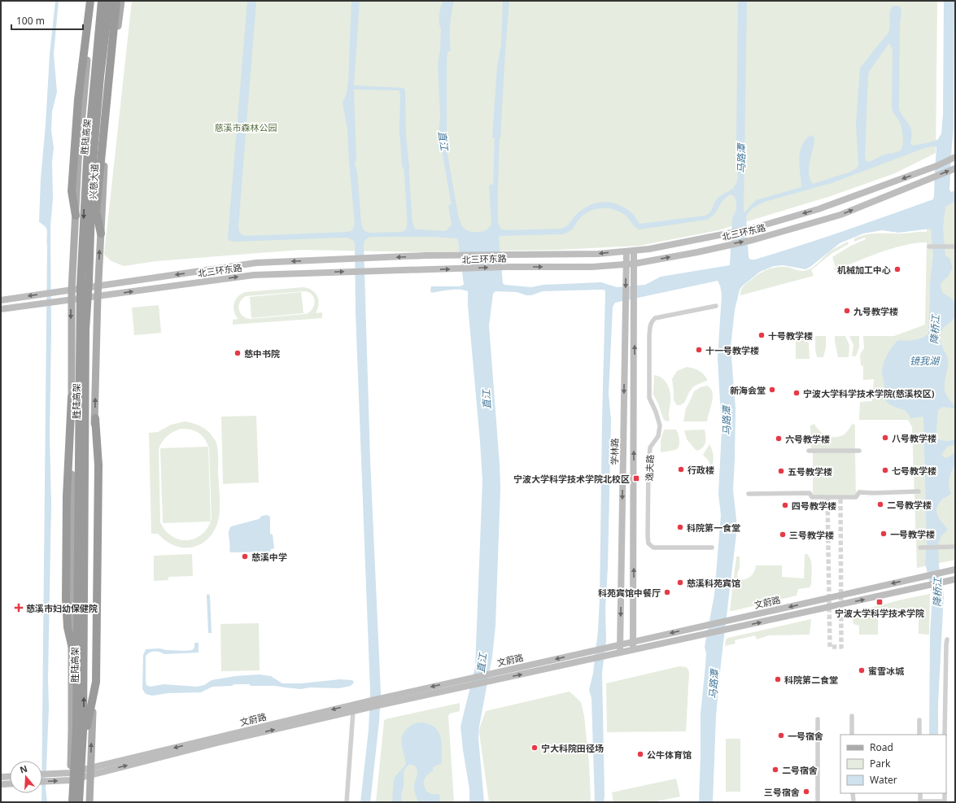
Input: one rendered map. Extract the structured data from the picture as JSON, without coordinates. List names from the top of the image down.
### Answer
{
  "streets": {
    "highway": ["胜陆高架"],
    "main road": [
      "兴慈大道",
      "北三环东路",
      "学林路",
      "文蔚路"
    ],
    "street": ["逸夫路"]
  },
  "crossings": [
    ["兴慈大道", "北三环东路"],
    ["兴慈大道", "文蔚路"],
    ["北三环东路", "学林路"],
    ["学林路", "文蔚路"]
  ],
  "water": [
    "直江",
    "马路潭",
    "降桥江",
    "镜我湖"
  ],
  "parks": ["慈溪市森林公园"],
  "places": {
    "other": [
      "机械加工中心",
      "九号教学楼",
      "十号教学楼",
      "十一号教学楼",
      "慈中书院",
      "新海会堂",
      "宁波大学科学技术学院(慈溪校区)",
      "八号教学楼",
      "六号教学楼",
      "行政楼",
      "七号教学楼",
      "五号教学楼",
      "二号教学楼",
      "四号教学楼",
      "科院第一食堂",
      "一号教学楼",
      "三号教学楼",
      "慈溪中学",
      "慈溪科苑宾馆",
      "科苑宾馆中餐厅",
      "蜜雪冰城",
      "科院第二食堂",
      "一号宿舍",
      "宁大科院田径场",
      "公牛体育馆",
      "二号宿舍",
      "三号宿舍"
    ],
    "transit": ["宁波大学科学技术学院北校区", "宁波大学科学技术学院"],
    "health": ["慈溪市妇幼保健院"]
  },
  "legend": ["Road", "Park", "Water"],
  "scale_bar": "100 m",
  "north": "top"
}
